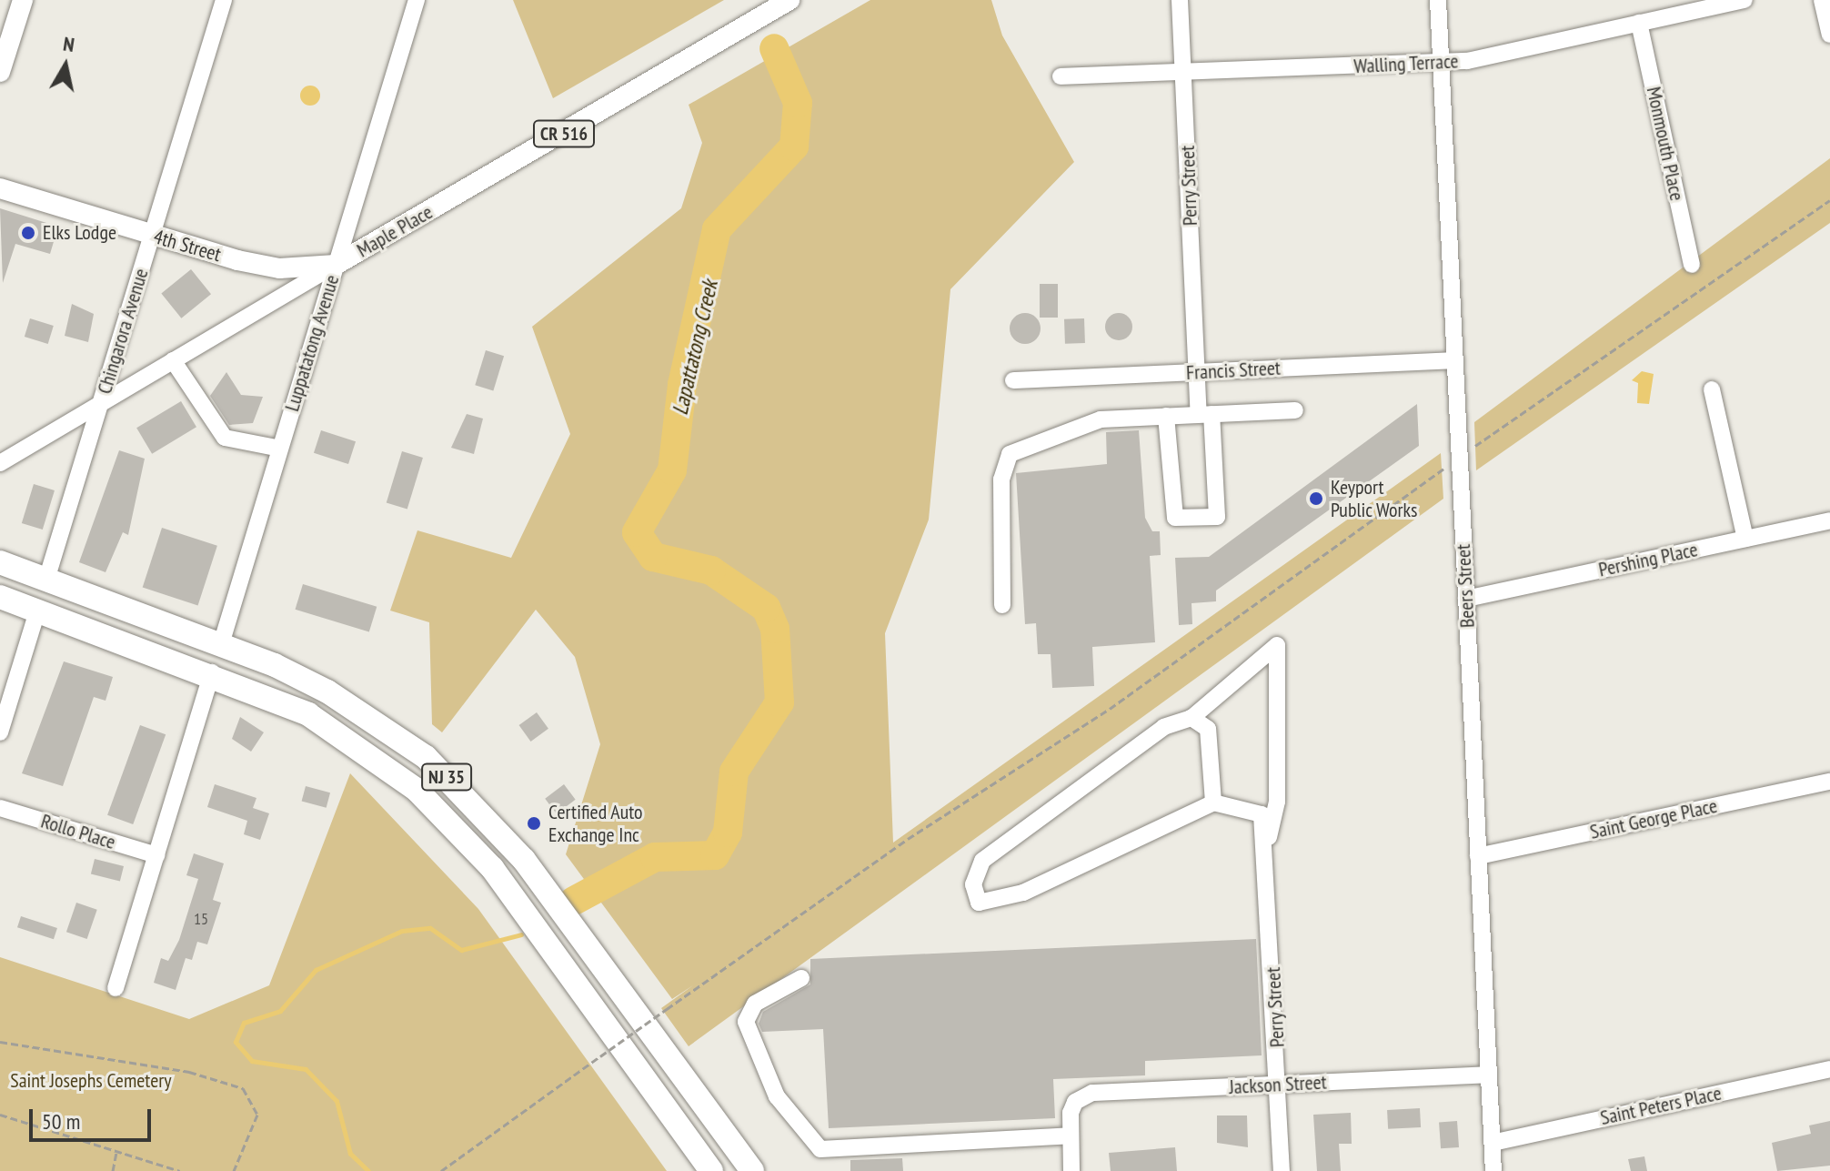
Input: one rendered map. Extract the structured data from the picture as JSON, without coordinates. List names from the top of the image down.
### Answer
{
  "streets": {
    "highway": ["NJ 35"],
    "main road": ["CR 516", "Maple Place", "4th Street"],
    "street": [
      "Walling Terrace",
      "Monmouth Place",
      "Perry Street",
      "Chingarora Avenue",
      "Luppatatong Avenue",
      "Francis Street",
      "Pershing Place",
      "Beers Street",
      "Saint George Place",
      "Rollo Place",
      "Jackson Street",
      "Saint Peters Place"
    ]
  },
  "crossings": [
    ["Walling Terrace", "Monmouth Place"],
    ["Walling Terrace", "Perry Street"],
    ["Walling Terrace", "Beers Street"],
    ["Perry Street", "Francis Street"],
    ["Perry Street", "Jackson Street"],
    ["Maple Place", "4th Street"],
    ["Maple Place", "Chingarora Avenue"],
    ["Maple Place", "Luppatatong Avenue"],
    ["4th Street", "Chingarora Avenue"],
    ["4th Street", "Luppatatong Avenue"],
    ["Chingarora Avenue", "NJ 35"],
    ["Luppatatong Avenue", "NJ 35"],
    ["Francis Street", "Beers Street"],
    ["Pershing Place", "Beers Street"],
    ["Beers Street", "Saint George Place"],
    ["Beers Street", "Jackson Street"],
    ["Beers Street", "Saint Peters Place"]
  ],
  "water": ["Lapattatong Creek"],
  "parks": ["Saint Josephs Cemetery"],
  "places": ["Elks Lodge", "Keyport Public Works", "Certified Auto Exchange Inc"],
  "house_numbers": ["15"],
  "scale_bar": "50 m",
  "north": "top"
}
